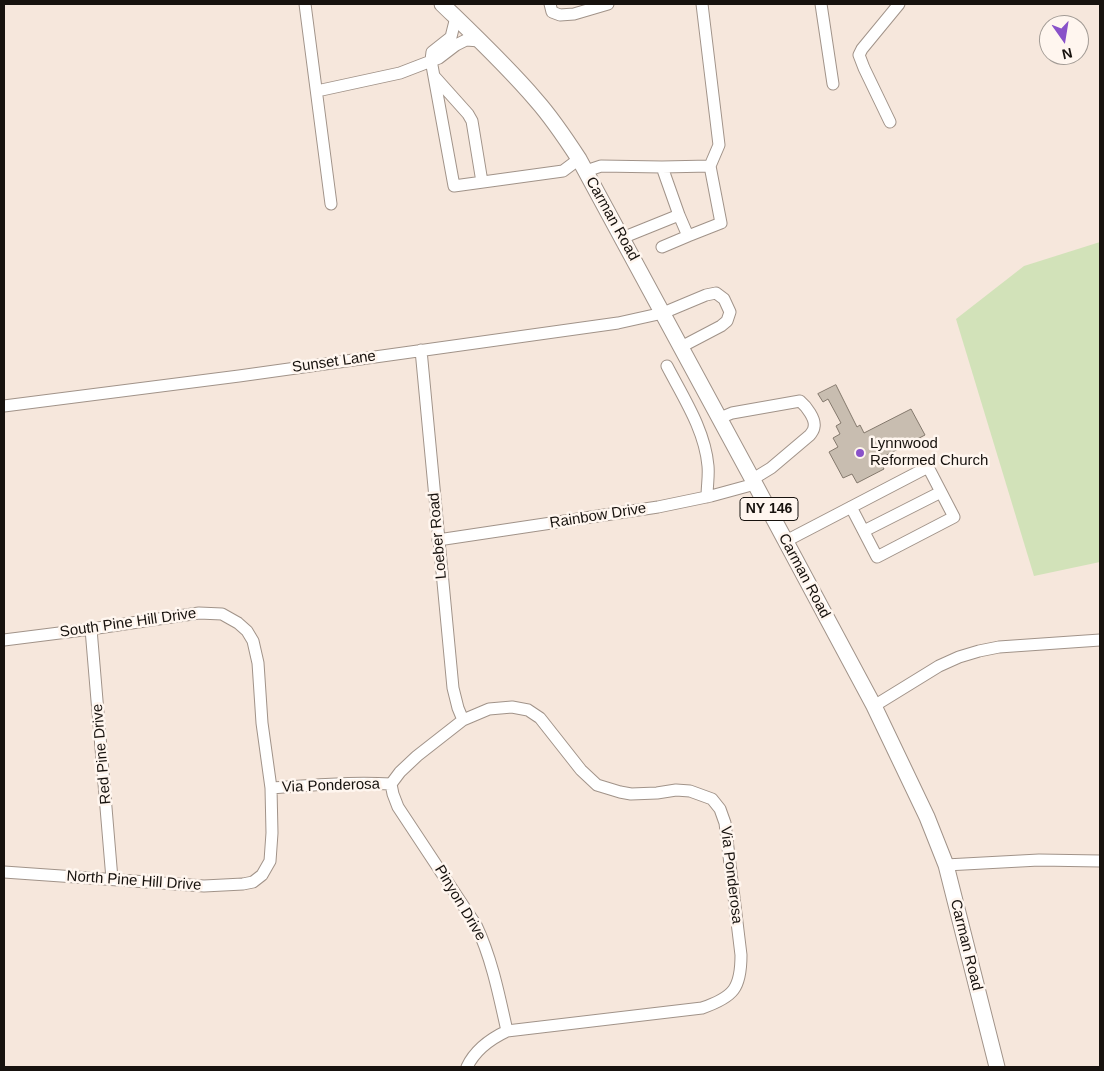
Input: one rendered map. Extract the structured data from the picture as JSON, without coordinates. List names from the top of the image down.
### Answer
{
  "streets": {
    "main road": ["Carman Road", "NY 146"],
    "street": [
      "Sunset Lane",
      "Rainbow Drive",
      "Loeber Road",
      "South Pine Hill Drive",
      "Red Pine Drive",
      "Via Ponderosa",
      "North Pine Hill Drive",
      "Pinyon Drive"
    ]
  },
  "crossings": [
    ["Carman Road", "Sunset Lane"],
    ["Carman Road", "Rainbow Drive"],
    ["Sunset Lane", "Loeber Road"],
    ["Rainbow Drive", "Loeber Road"],
    ["Loeber Road", "Via Ponderosa"],
    ["South Pine Hill Drive", "Red Pine Drive"],
    ["South Pine Hill Drive", "Via Ponderosa"],
    ["South Pine Hill Drive", "North Pine Hill Drive"],
    ["Red Pine Drive", "North Pine Hill Drive"],
    ["Via Ponderosa", "North Pine Hill Drive"],
    ["Via Ponderosa", "Pinyon Drive"]
  ],
  "places": ["Lynnwood Reformed Church"],
  "north": "bottom"
}
